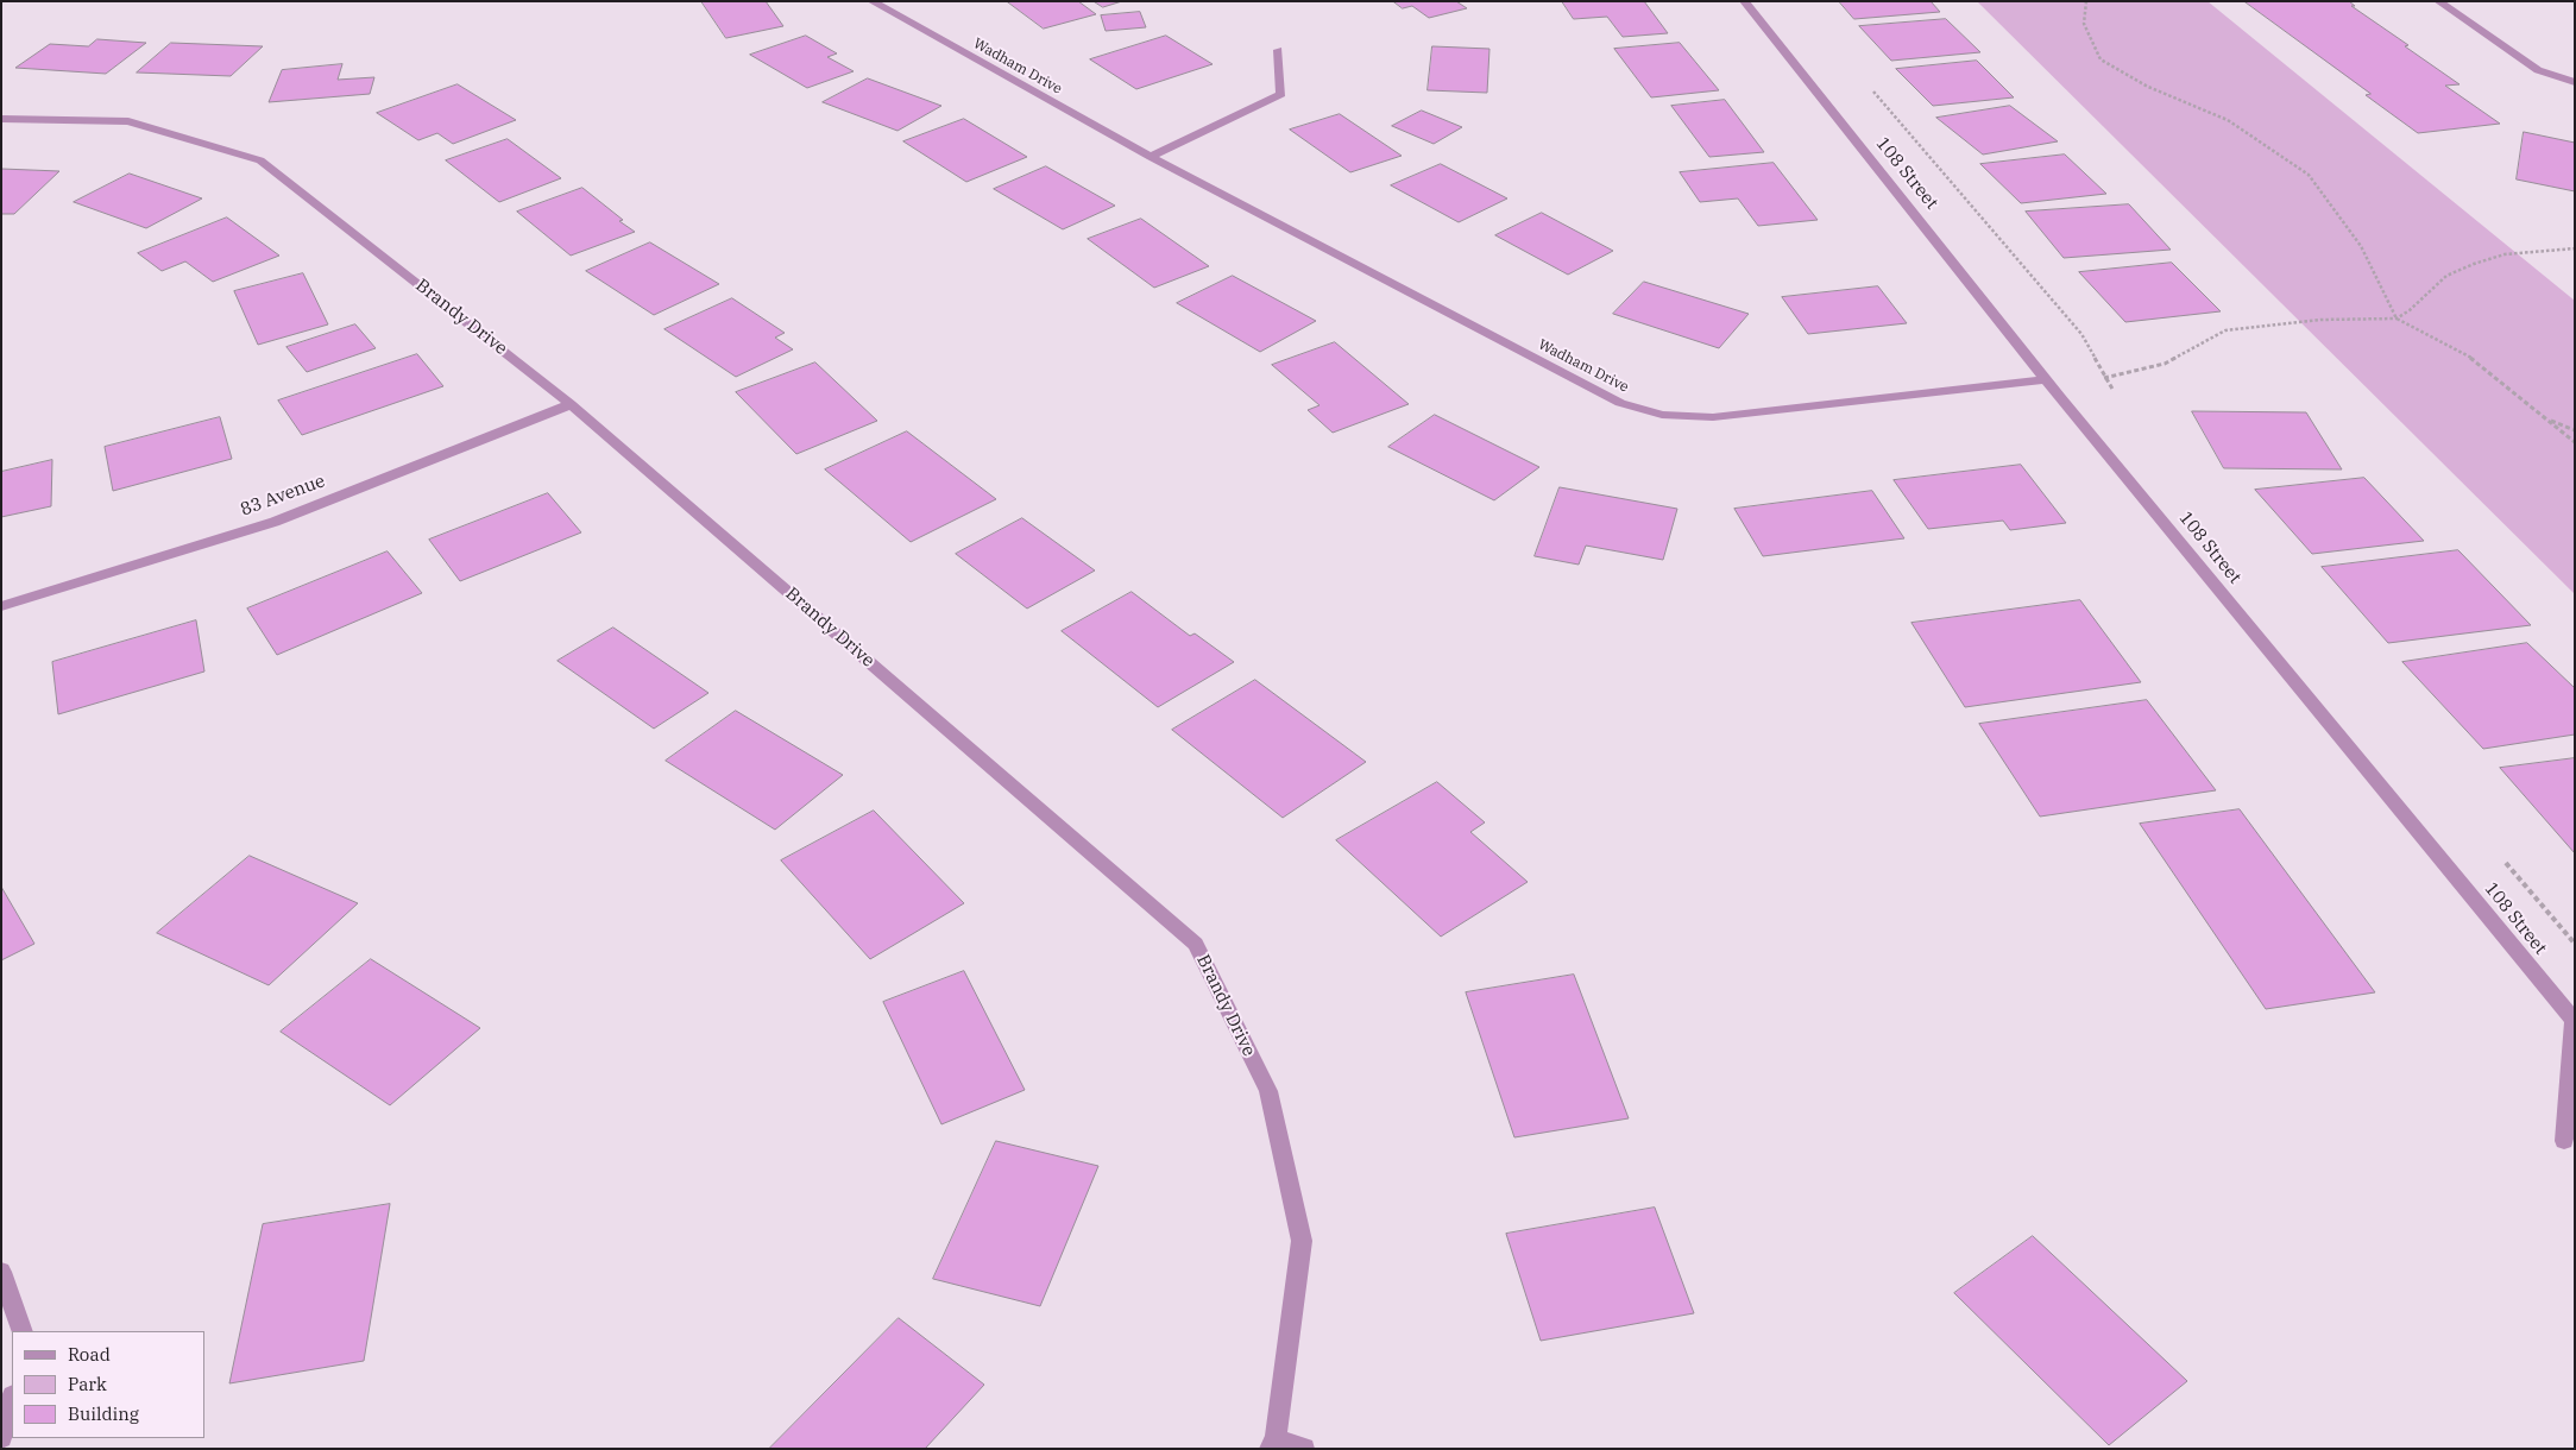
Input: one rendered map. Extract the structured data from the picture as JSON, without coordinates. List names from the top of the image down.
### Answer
{
  "streets": {
    "street": [
      "Wadham Drive",
      "108 Street",
      "Brandy Drive",
      "83 Avenue"
    ]
  },
  "crossings": [
    ["Wadham Drive", "108 Street"],
    ["Brandy Drive", "83 Avenue"]
  ],
  "legend": ["Road", "Park", "Building"]
}
